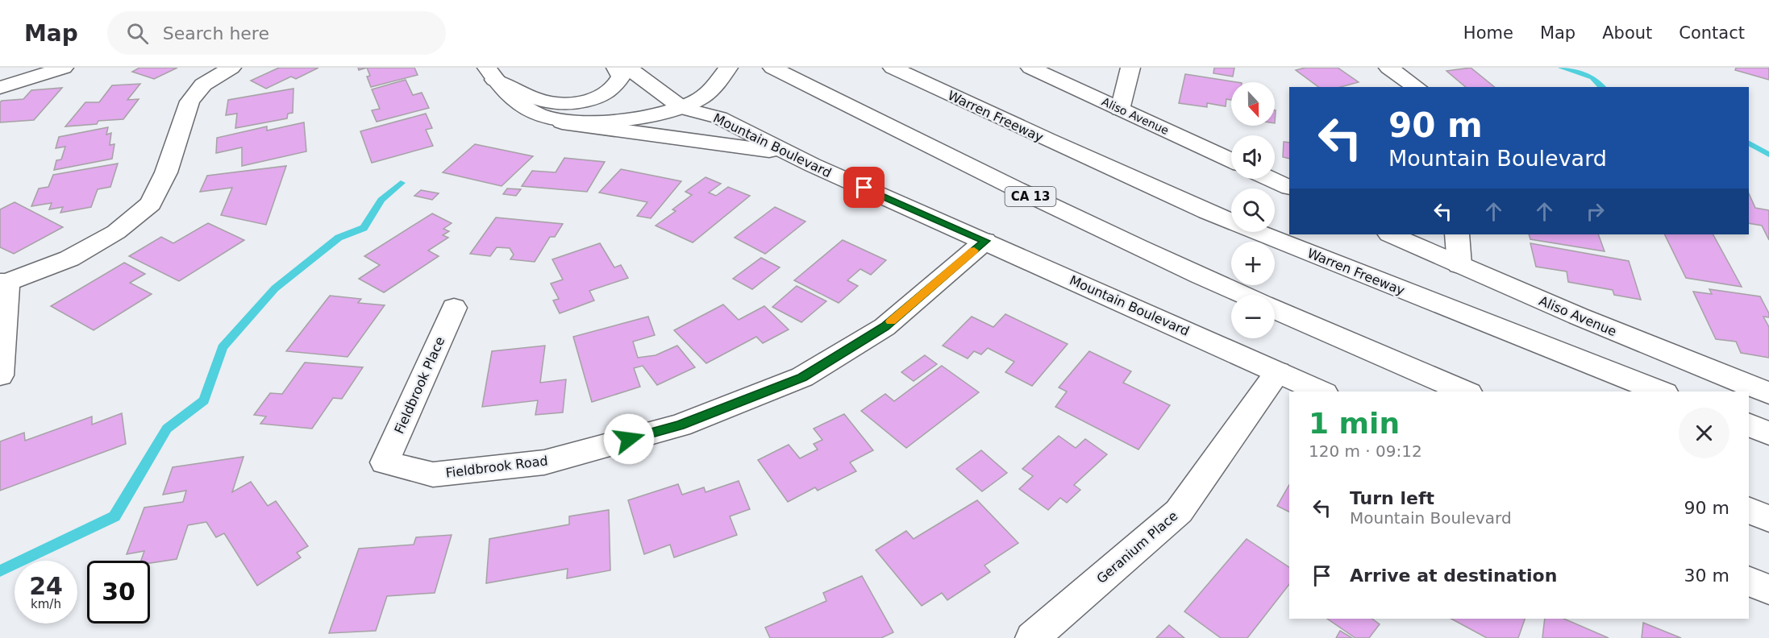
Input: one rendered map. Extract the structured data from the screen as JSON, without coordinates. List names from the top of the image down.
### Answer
{
  "streets": {
    "main road": [
      "Warren Freeway",
      "Aliso Avenue",
      "Mountain Boulevard",
      "CA 13",
      "Fieldbrook Place",
      "Fieldbrook Road",
      "Geranium Place"
    ]
  },
  "crossings": [
    ["Mountain Boulevard", "Fieldbrook Road"],
    ["Mountain Boulevard", "Geranium Place"],
    ["Fieldbrook Place", "Fieldbrook Road"]
  ],
  "north": "bottom",
  "page": {
    "header": "Map",
    "search": "Search here",
    "nav": [
      "Home",
      "Map",
      "About",
      "Contact"
    ],
    "map_buttons": ["+", "−"],
    "turn": ["90 m", "Mountain Boulevard"],
    "heading": ["1 min", "120 m · 09:12"],
    "list": [
      {
        "name": "Turn left",
        "note": "Mountain Boulevard",
        "value": "90 m"
      },
      {
        "name": "Arrive at destination",
        "value": "30 m"
      }
    ],
    "speed": "24 km/h",
    "limit": "30"
  }
}
